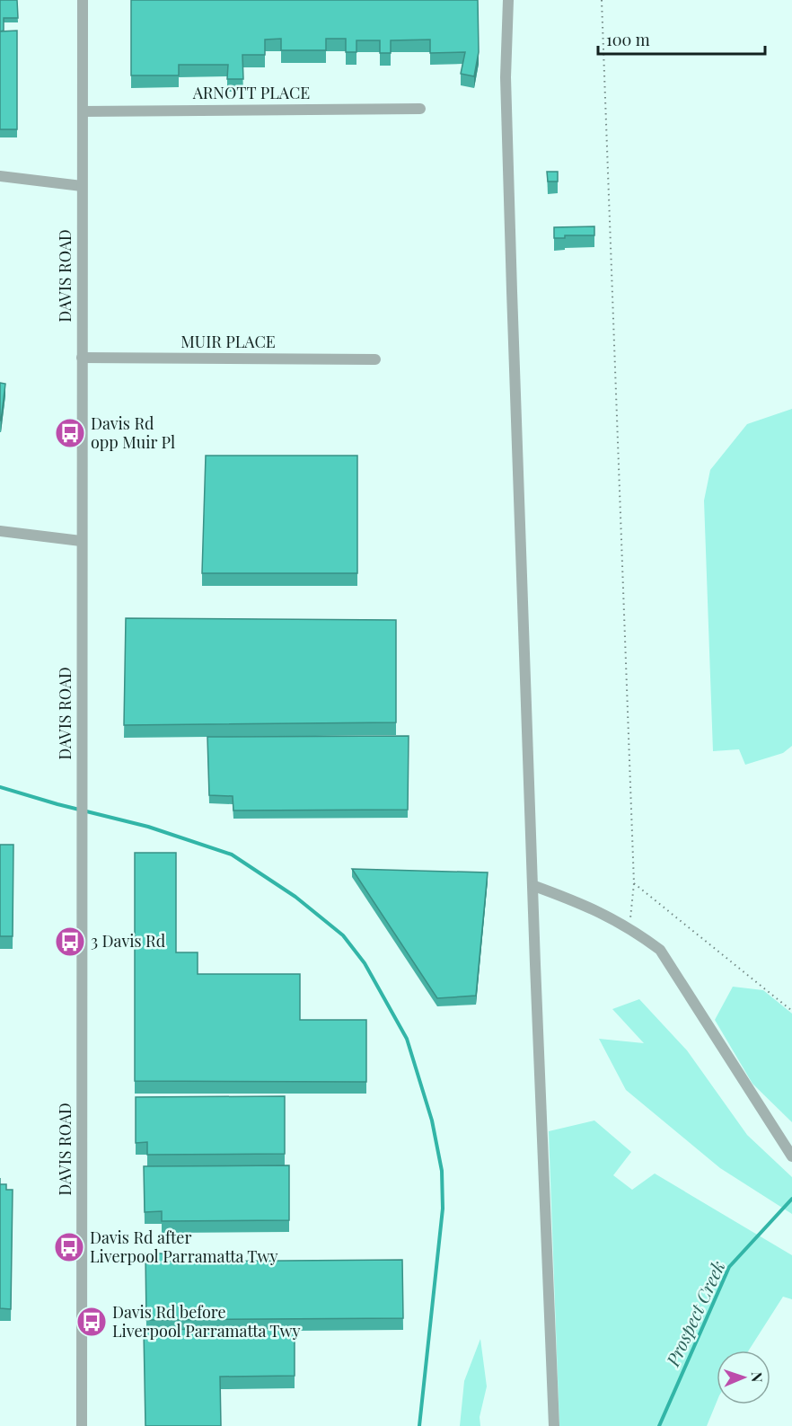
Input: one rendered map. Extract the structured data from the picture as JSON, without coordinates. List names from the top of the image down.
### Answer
{
  "streets": {
    "street": ["ARNOTT PLACE", "DAVIS ROAD", "MUIR PLACE"]
  },
  "crossings": [
    ["ARNOTT PLACE", "DAVIS ROAD"],
    ["DAVIS ROAD", "MUIR PLACE"]
  ],
  "water": ["Prospect Creek"],
  "places": {
    "bus stop": [
      "Davis Rd opp Muir Pl",
      "3 Davis Rd",
      "Davis Rd after Liverpool Parramatta Twy",
      "Davis Rd before Liverpool Parramatta Twy"
    ]
  },
  "scale_bar": "100 m",
  "north": "right"
}
